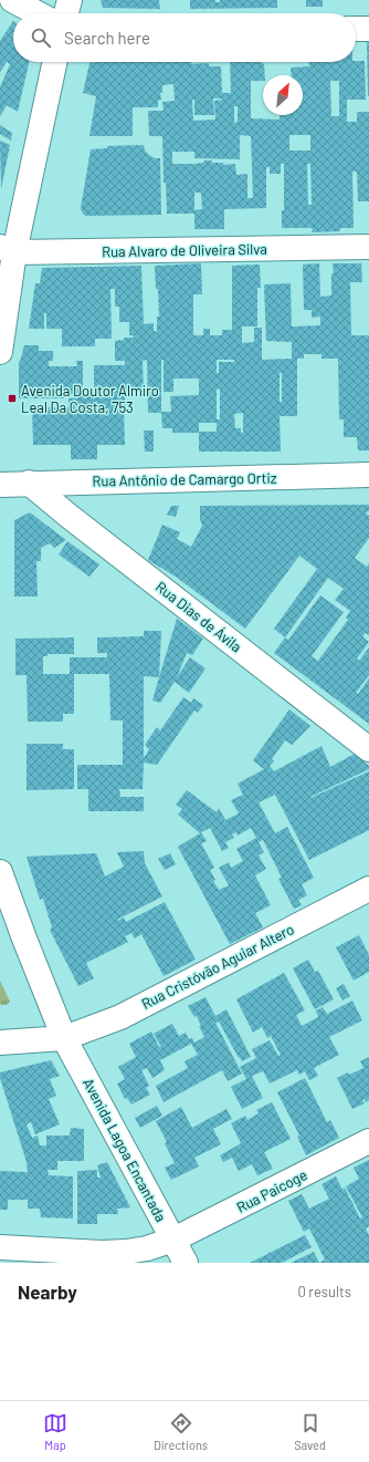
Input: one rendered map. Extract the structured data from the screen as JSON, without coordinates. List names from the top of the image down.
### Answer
{
  "streets": {
    "street": [
      "Rua Alvaro de Oliveira Silva",
      "Rua Antônio de Camargo Ortiz",
      "Rua Dias de Ávila",
      "Rua Cristóvão Aguiar Altero",
      "Avenida Lagoa Encantada",
      "Rua Paicoge"
    ]
  },
  "crossings": [
    ["Rua Antônio de Camargo Ortiz", "Rua Dias de Ávila"],
    ["Rua Cristóvão Aguiar Altero", "Avenida Lagoa Encantada"],
    ["Avenida Lagoa Encantada", "Rua Paicoge"]
  ],
  "places": {
    "transit": ["Avenida Doutor Almiro Leal Da Costa, 753"]
  },
  "north": "top right",
  "page": {
    "search": "Search here",
    "heading": ["Nearby", "0 results"],
    "nav": ["Map", "Directions", "Saved"]
  }
}
